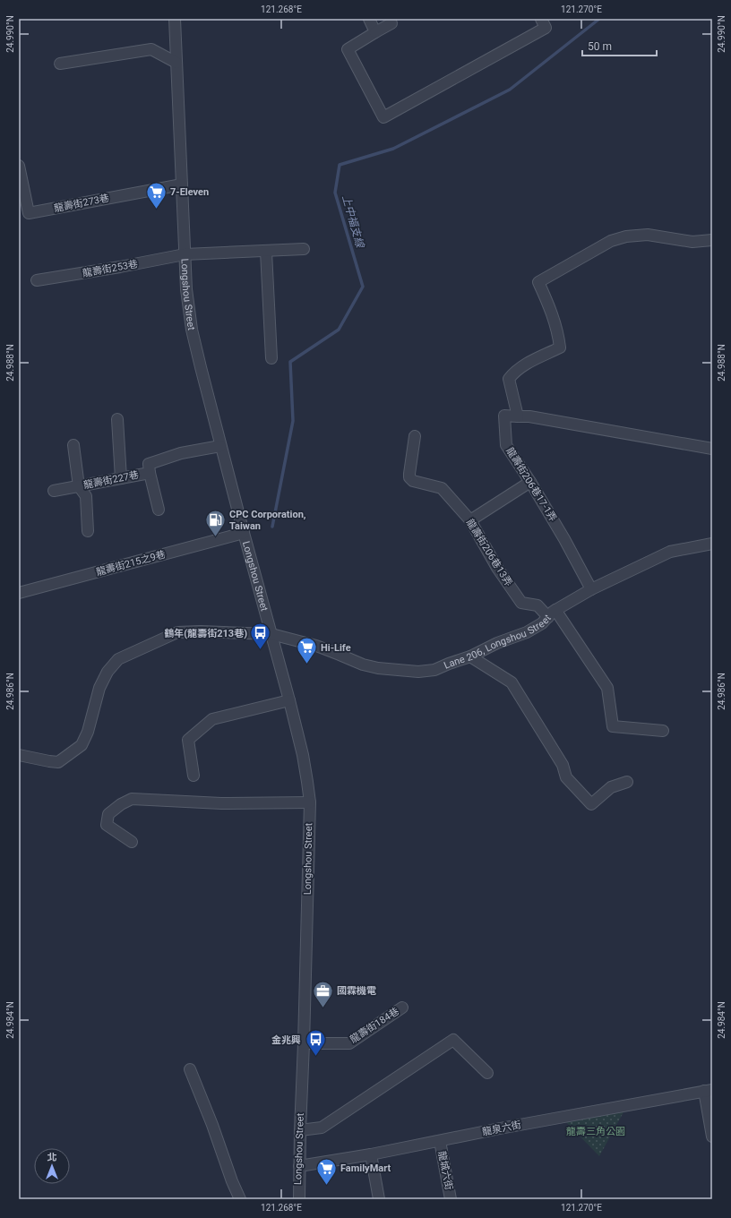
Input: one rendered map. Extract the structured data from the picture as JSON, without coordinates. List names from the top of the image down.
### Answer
{
  "streets": {
    "street": [
      "龍壽街273巷",
      "龍壽街253巷",
      "Longshou Street",
      "龍壽街227巷",
      "龍壽街206巷17-1弄",
      "龍壽街206巷13弄",
      "龍壽街215之9巷",
      "Lane 206, Longshou Street",
      "龍壽街184巷",
      "龍泉六街",
      "龍城六街"
    ]
  },
  "crossings": [
    ["龍壽街273巷", "Longshou Street"],
    ["龍壽街253巷", "Longshou Street"],
    ["Longshou Street", "龍壽街227巷"],
    ["Longshou Street", "龍壽街215之9巷"],
    ["Longshou Street", "Lane 206, Longshou Street"],
    ["Longshou Street", "龍壽街184巷"],
    ["Longshou Street", "龍泉六街"],
    ["龍壽街206巷17-1弄", "Lane 206, Longshou Street"],
    ["龍壽街206巷13弄", "Lane 206, Longshou Street"],
    ["龍泉六街", "龍城六街"]
  ],
  "water": ["上中福支線"],
  "parks": ["龍壽三角公園"],
  "places": {
    "supermarket": ["7-Eleven", "Hi-Life", "FamilyMart"],
    "fuel station": ["CPC Corporation, Taiwan"],
    "bus stop": ["鶴年(龍壽街213巷)", "金兆興"],
    "office": ["國霖機電"]
  },
  "scale_bar": "50 m",
  "north": "top",
  "coordinates": [
    "121.268°E",
    "121.270°E",
    "24.990°N",
    "24.988°N",
    "24.986°N",
    "24.984°N"
  ]
}
